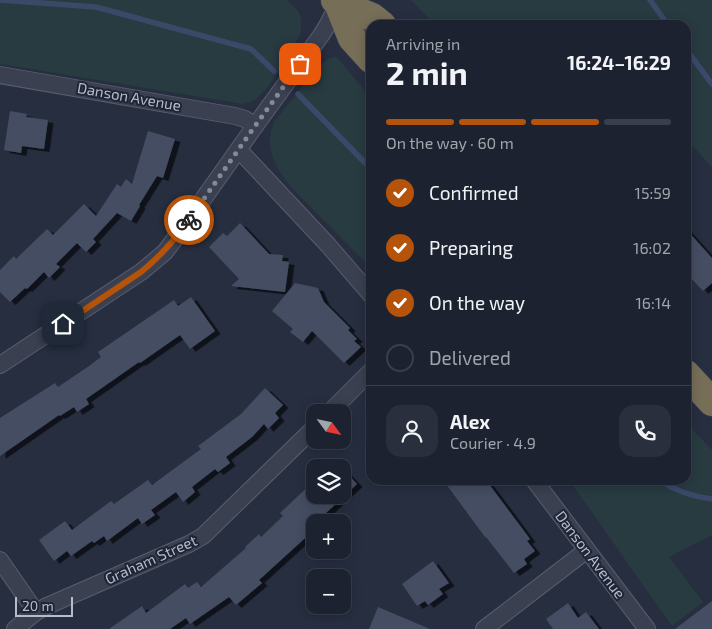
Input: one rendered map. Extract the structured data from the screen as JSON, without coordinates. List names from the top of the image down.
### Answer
{
  "streets": {
    "street": ["Danson Avenue", "Graham Street"]
  },
  "scale_bar": "20 m",
  "north": "bottom right",
  "page": {
    "heading": ["2 min", "Arriving in", "16:24–16:29"],
    "panel": ["Alex", "Courier · 4.9"],
    "bar": "On the way · 60 m",
    "list": [
      ["Confirmed", "15:59"],
      ["Preparing", "16:02"],
      ["On the way", "16:14"],
      "Delivered"
    ],
    "map_buttons": ["+", "−"],
    "scale": "20 m"
  }
}
